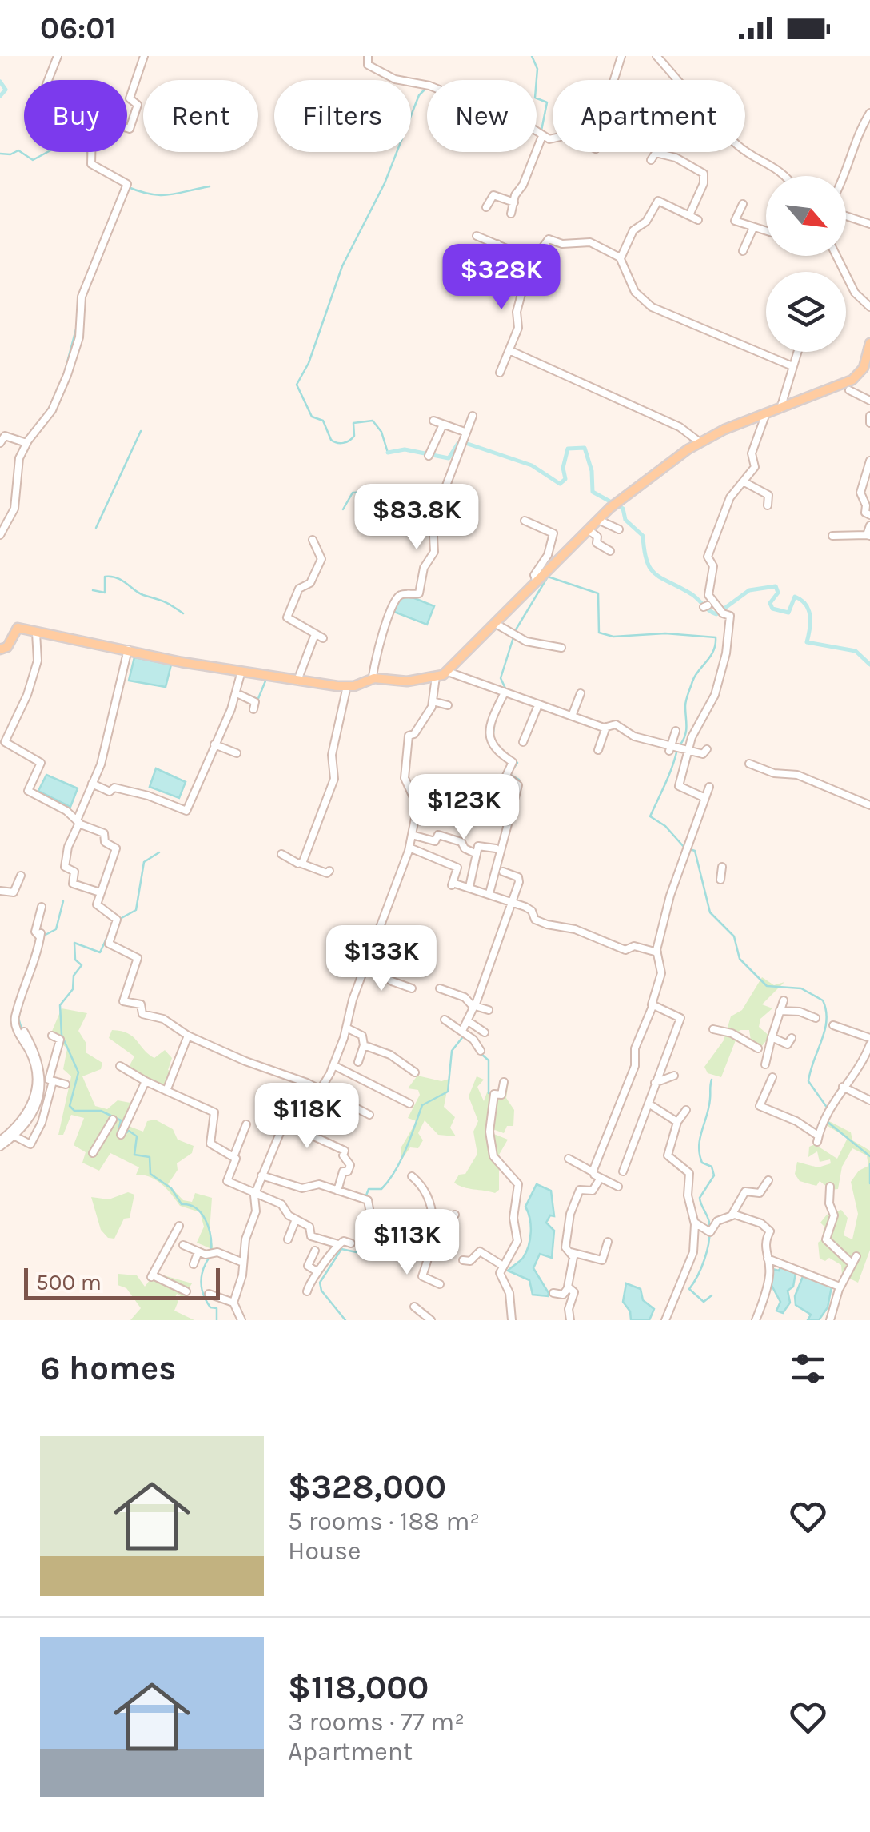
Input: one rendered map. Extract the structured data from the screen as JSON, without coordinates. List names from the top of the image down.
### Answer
{
  "scale_bar": "500 m",
  "north": "bottom right",
  "page": {
    "status": "06:01",
    "chip": [
      "Buy",
      "Rent",
      "Filters",
      "New",
      "Apartment"
    ],
    "price": [
      "$328K",
      "$83.8K",
      "$123K",
      "$133K",
      "$118K",
      "$113K"
    ],
    "scale": "500 m",
    "heading": "6 homes",
    "list": [
      {
        "name": "$328,000",
        "note": "5 rooms · 188 m² · House"
      },
      {
        "name": "$118,000",
        "note": "3 rooms · 77 m² · Apartment"
      }
    ]
  }
}
